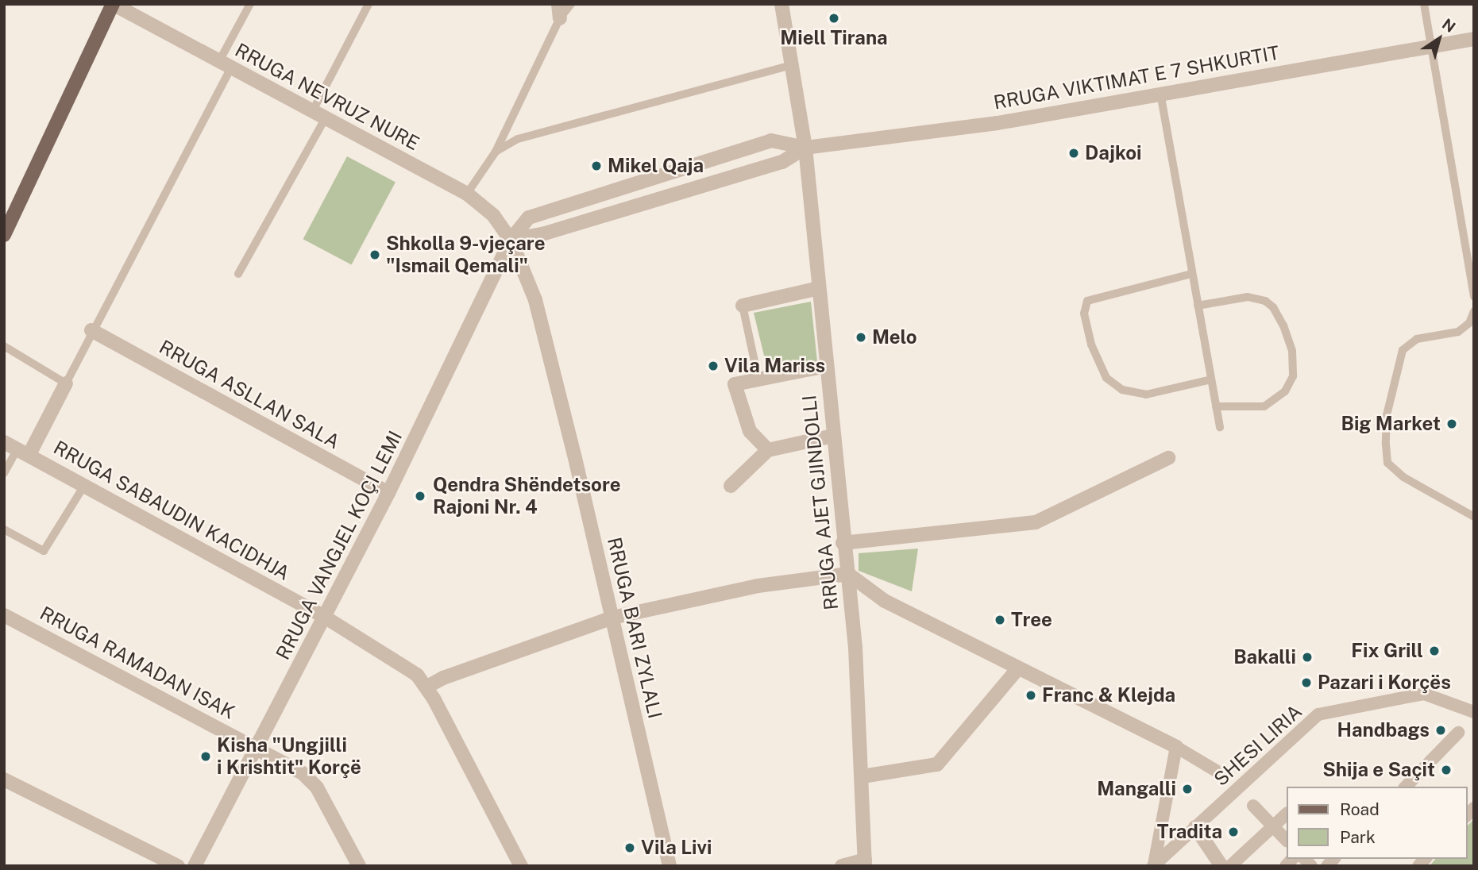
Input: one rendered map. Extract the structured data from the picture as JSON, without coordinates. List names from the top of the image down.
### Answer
{
  "streets": {
    "street": [
      "RRUGA VIKTIMAT E 7 SHKURTIT",
      "RRUGA NEVRUZ NURE",
      "RRUGA ASLLAN SALA",
      "RRUGA AJET GJINDOLLI",
      "RRUGA SABAUDIN KACIDHJA",
      "RRUGA VANGJEL KOÇI LEMI",
      "RRUGA BARI ZYLALI",
      "RRUGA RAMADAN ISAK",
      "SHESI LIRIA"
    ]
  },
  "crossings": [
    ["RRUGA VIKTIMAT E 7 SHKURTIT", "RRUGA NEVRUZ NURE"],
    ["RRUGA VIKTIMAT E 7 SHKURTIT", "RRUGA AJET GJINDOLLI"],
    ["RRUGA VIKTIMAT E 7 SHKURTIT", "RRUGA VANGJEL KOÇI LEMI"],
    ["RRUGA VIKTIMAT E 7 SHKURTIT", "RRUGA BARI ZYLALI"],
    ["RRUGA NEVRUZ NURE", "RRUGA VANGJEL KOÇI LEMI"],
    ["RRUGA NEVRUZ NURE", "RRUGA BARI ZYLALI"],
    ["RRUGA ASLLAN SALA", "RRUGA VANGJEL KOÇI LEMI"],
    ["RRUGA SABAUDIN KACIDHJA", "RRUGA VANGJEL KOÇI LEMI"],
    ["RRUGA VANGJEL KOÇI LEMI", "RRUGA BARI ZYLALI"],
    ["RRUGA VANGJEL KOÇI LEMI", "RRUGA RAMADAN ISAK"]
  ],
  "places": [
    "Miell Tirana",
    "Dajkoi",
    "Mikel Qaja",
    "Shkolla 9-vjeçare \"Ismail Qemali\"",
    "Melo",
    "Vila Mariss",
    "Big Market",
    "Qendra Shëndetsore Rajoni Nr. 4",
    "Tree",
    "Fix Grill",
    "Bakalli",
    "Pazari i Korçës",
    "Franc & Klejda",
    "Handbags",
    "Kisha \"Ungjilli i Krishtit\" Korçë",
    "Shija e Saçit",
    "Mangalli",
    "Tradita",
    "Vila Livi"
  ],
  "legend": ["Road", "Park"],
  "north": "top right"
}
